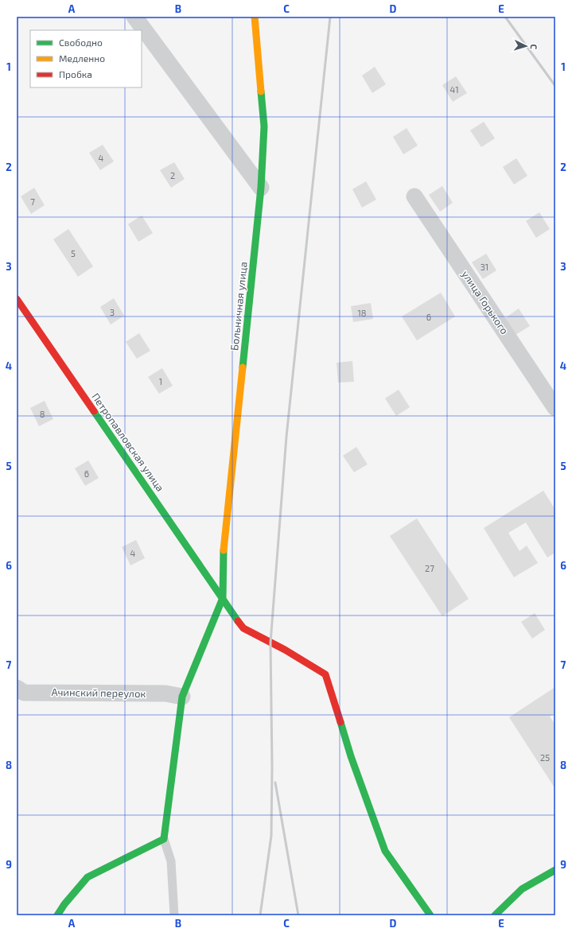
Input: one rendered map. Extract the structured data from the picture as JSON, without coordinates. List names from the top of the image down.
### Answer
{
  "streets": {
    "street": [
      "улица Горького",
      "Больничная улица",
      "Петропавловская улица",
      "Ачинский переулок"
    ]
  },
  "crossings": [
    ["Больничная улица", "Петропавловская улица"]
  ],
  "house_numbers": [
    "41",
    "4",
    "2",
    "7",
    "5",
    "31",
    "3",
    "18",
    "6",
    "1",
    "8",
    "6",
    "4",
    "27",
    "25"
  ],
  "legend": ["Свободно", "Медленно", "Пробка"],
  "north": "right",
  "grid": {
    "columns": [
      "A",
      "B",
      "C",
      "D",
      "E"
    ],
    "rows": [
      "1",
      "2",
      "3",
      "4",
      "5",
      "6",
      "7",
      "8",
      "9"
    ]
  }
}
